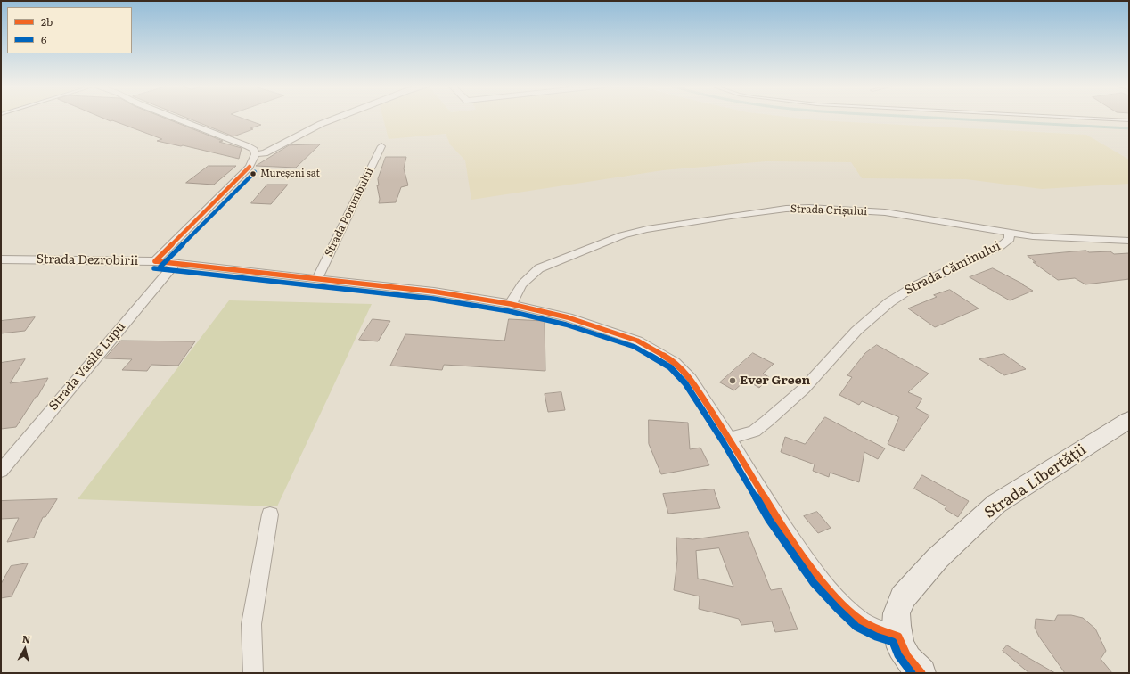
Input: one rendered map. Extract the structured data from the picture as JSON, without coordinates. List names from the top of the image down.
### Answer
{
  "streets": {
    "main road": ["Strada Libertății"],
    "street": [
      "Strada Crișului",
      "Strada Porumbului",
      "Strada Dezrobirii",
      "Strada Căminului",
      "Strada Vasile Lupu"
    ]
  },
  "crossings": [
    ["Strada Crișului", "Strada Dezrobirii"],
    ["Strada Crișului", "Strada Căminului"],
    ["Strada Porumbului", "Strada Dezrobirii"],
    ["Strada Dezrobirii", "Strada Căminului"],
    ["Strada Dezrobirii", "Strada Vasile Lupu"],
    ["Strada Dezrobirii", "Strada Libertății"]
  ],
  "places": ["Mureșeni sat", "Ever Green"],
  "lines": ["transit line 2b", "transit line 6"],
  "legend": ["2b", "6"],
  "north": "top"
}
